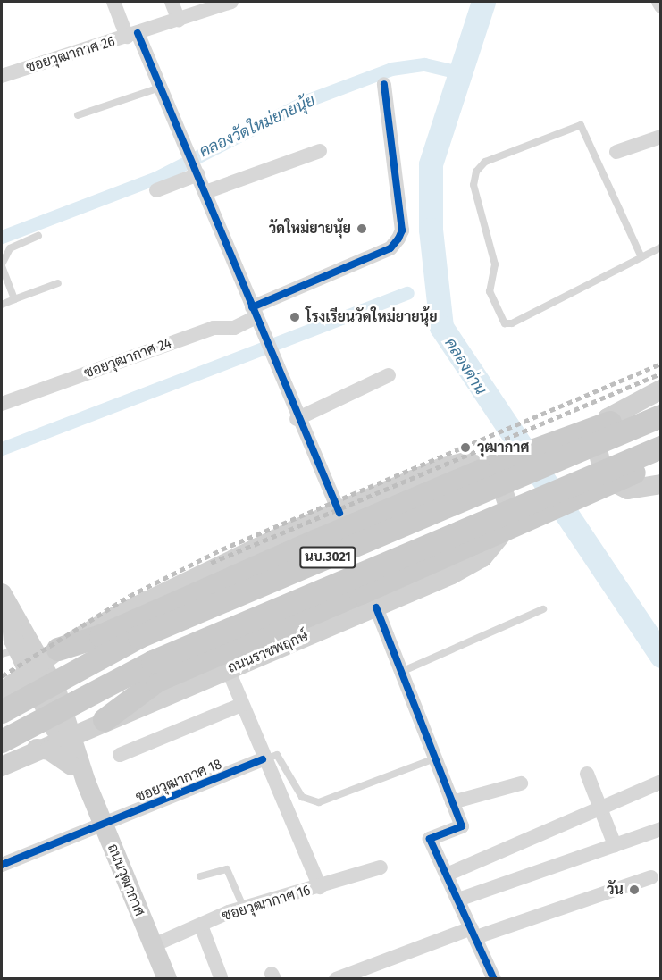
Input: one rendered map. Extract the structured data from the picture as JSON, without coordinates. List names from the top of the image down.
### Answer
{
  "streets": {
    "main road": ["นบ.3021", "ถนนราชพฤกษ์", "ถนนวุฒากาศ"],
    "street": [
      "ซอยวุฒากาศ 26",
      "ซอยวุฒากาศ 24",
      "ซอยวุฒากาศ 18",
      "ซอยวุฒากาศ 16"
    ]
  },
  "crossings": [
    ["ถนนราชพฤกษ์", "ถนนวุฒากาศ"],
    ["ซอยวุฒากาศ 18", "ถนนวุฒากาศ"],
    ["ถนนวุฒากาศ", "ซอยวุฒากาศ 16"]
  ],
  "water": ["คลองวัดใหม่ยายนุ้ย", "คลองด่าน"],
  "places": [
    "วัดใหม่ยายนุ้ย",
    "โรงเรียนวัดใหม่ยายนุ้ย",
    "วุฒากาศ",
    "วัน"
  ]
}
